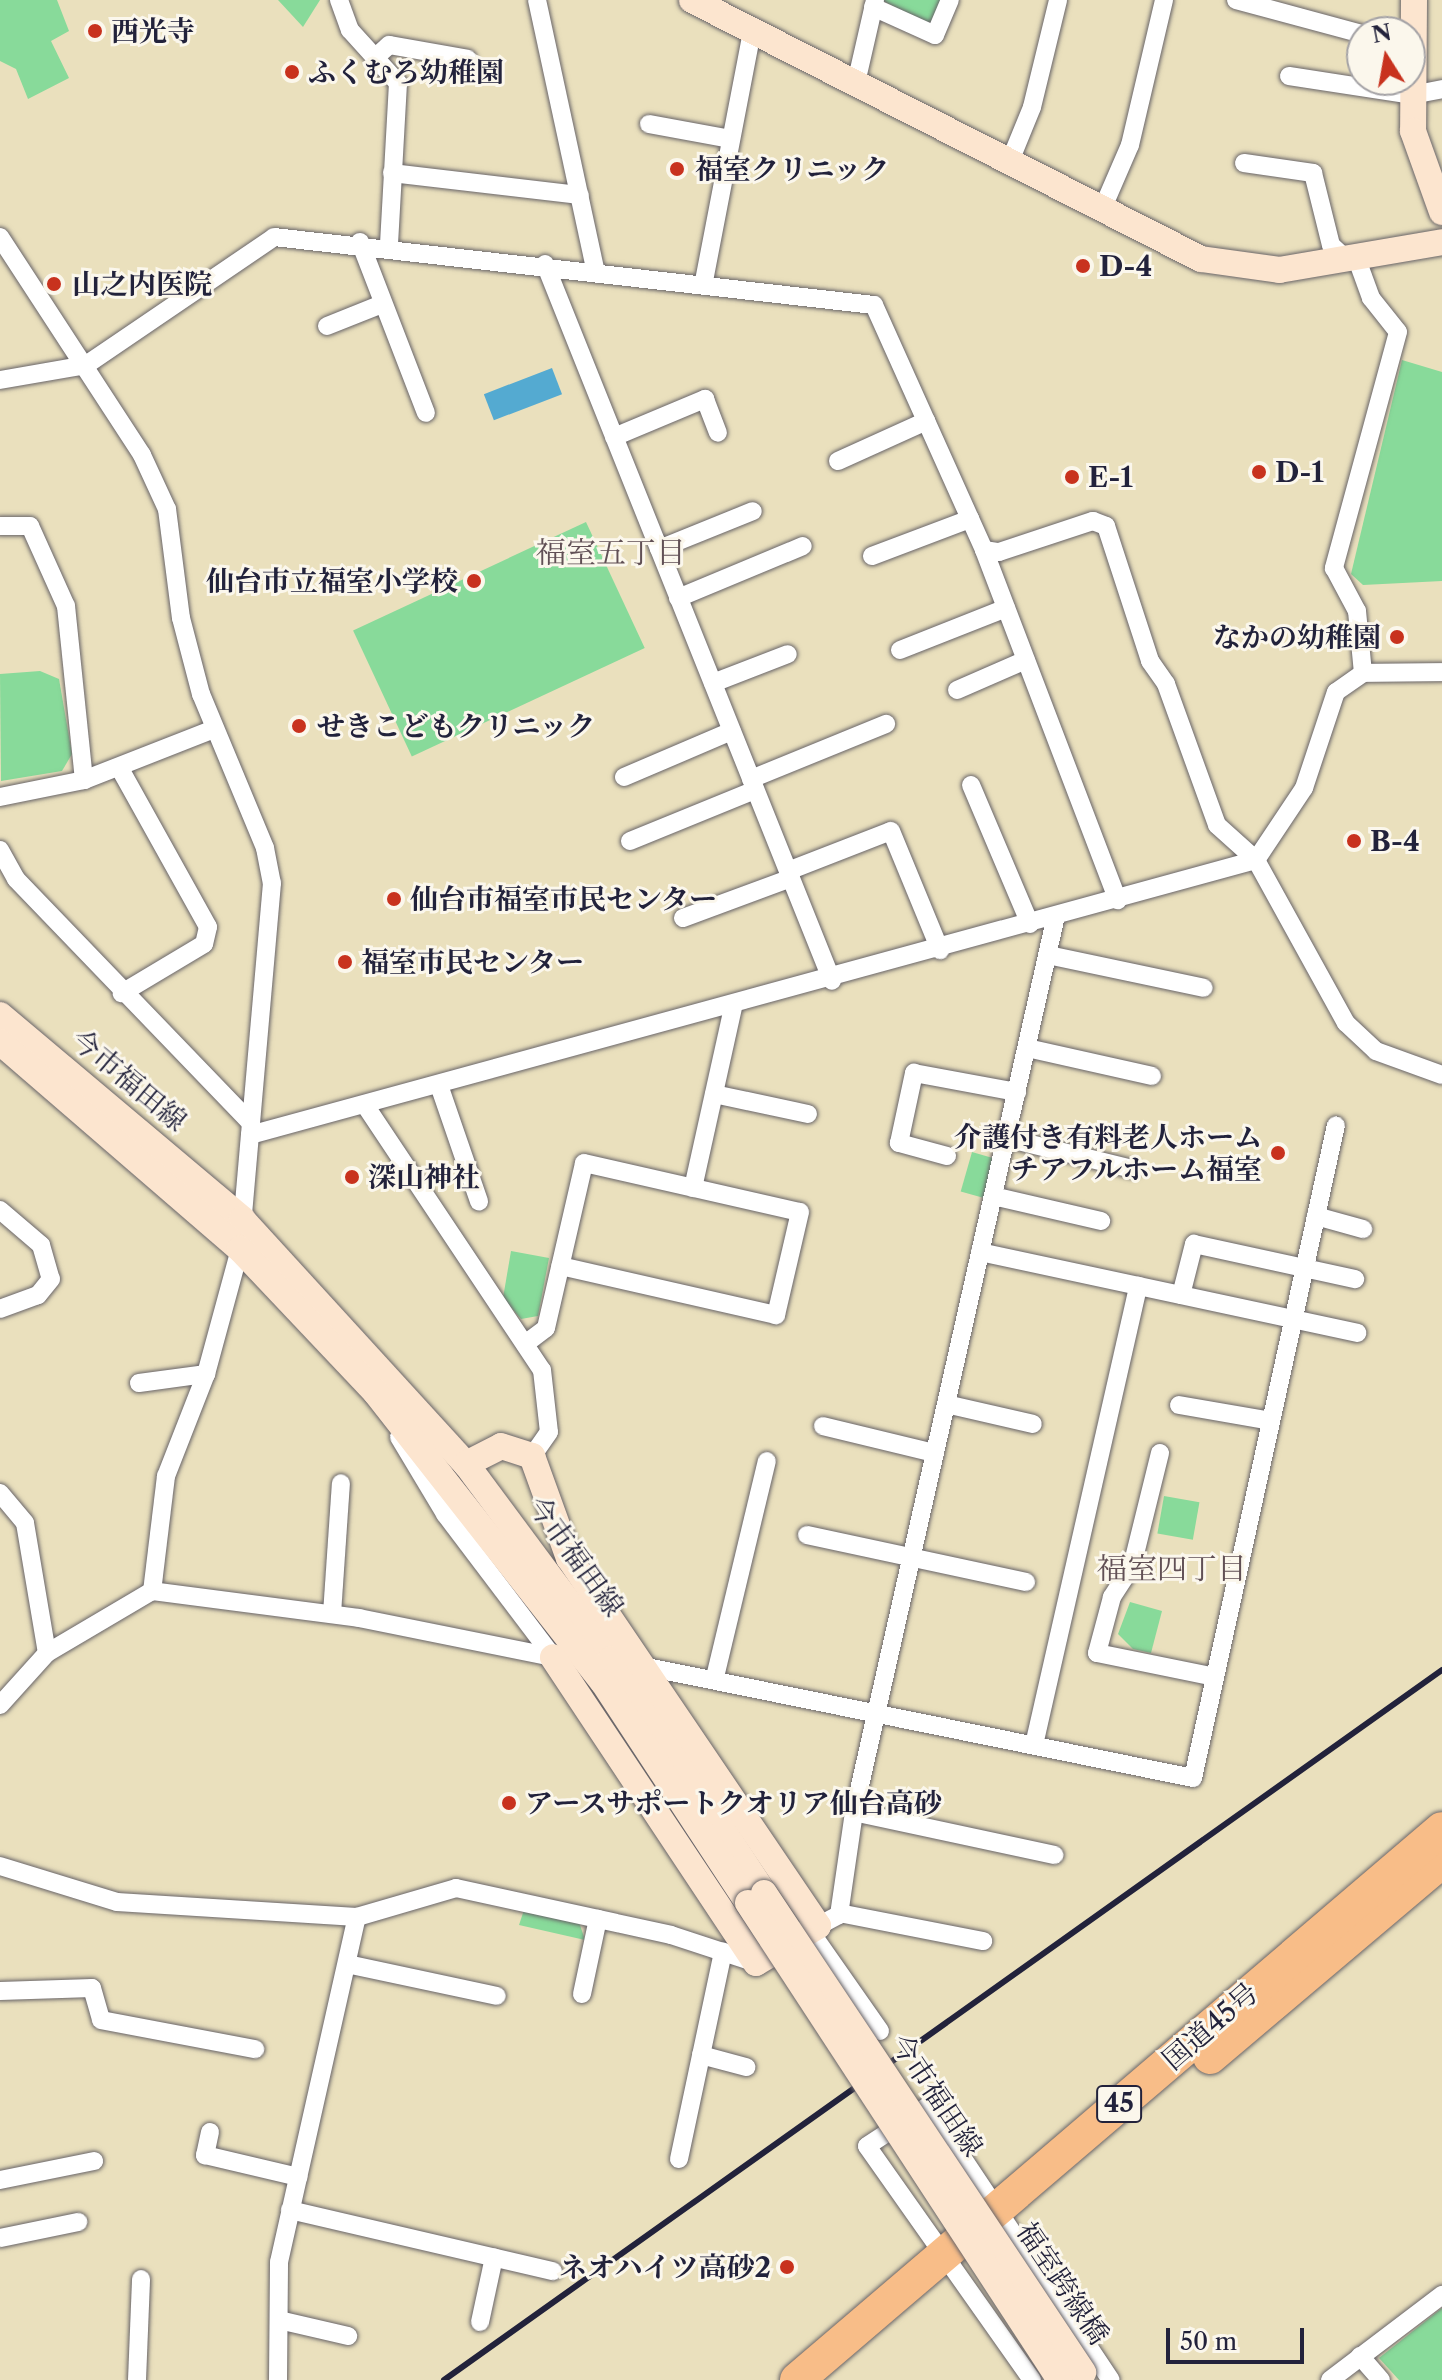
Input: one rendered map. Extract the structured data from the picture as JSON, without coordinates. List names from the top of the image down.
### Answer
{
  "streets": {
    "highway": ["国道45号", "45"],
    "main road": ["今市福田線", "福室跨線橋"]
  },
  "crossings": [
    ["今市福田線", "国道45号"],
    ["今市福田線", "福室跨線橋"],
    ["国道45号", "福室跨線橋"]
  ],
  "districts": ["福室五丁目", "福室四丁目"],
  "places": [
    "西光寺",
    "ふくむろ幼稚園",
    "福室クリニック",
    "D-4",
    "山之内医院",
    "D-1",
    "E-1",
    "仙台市立福室小学校",
    "なかの幼稚園",
    "せきこどもクリニック",
    "B-4",
    "仙台市福室市民センター",
    "福室市民センター",
    "介護付き有料老人ホーム チアフルホーム福室",
    "深山神社",
    "アースサポートクオリア仙台高砂",
    "ネオハイツ高砂2"
  ],
  "scale_bar": "50 m",
  "north": "top"
}
